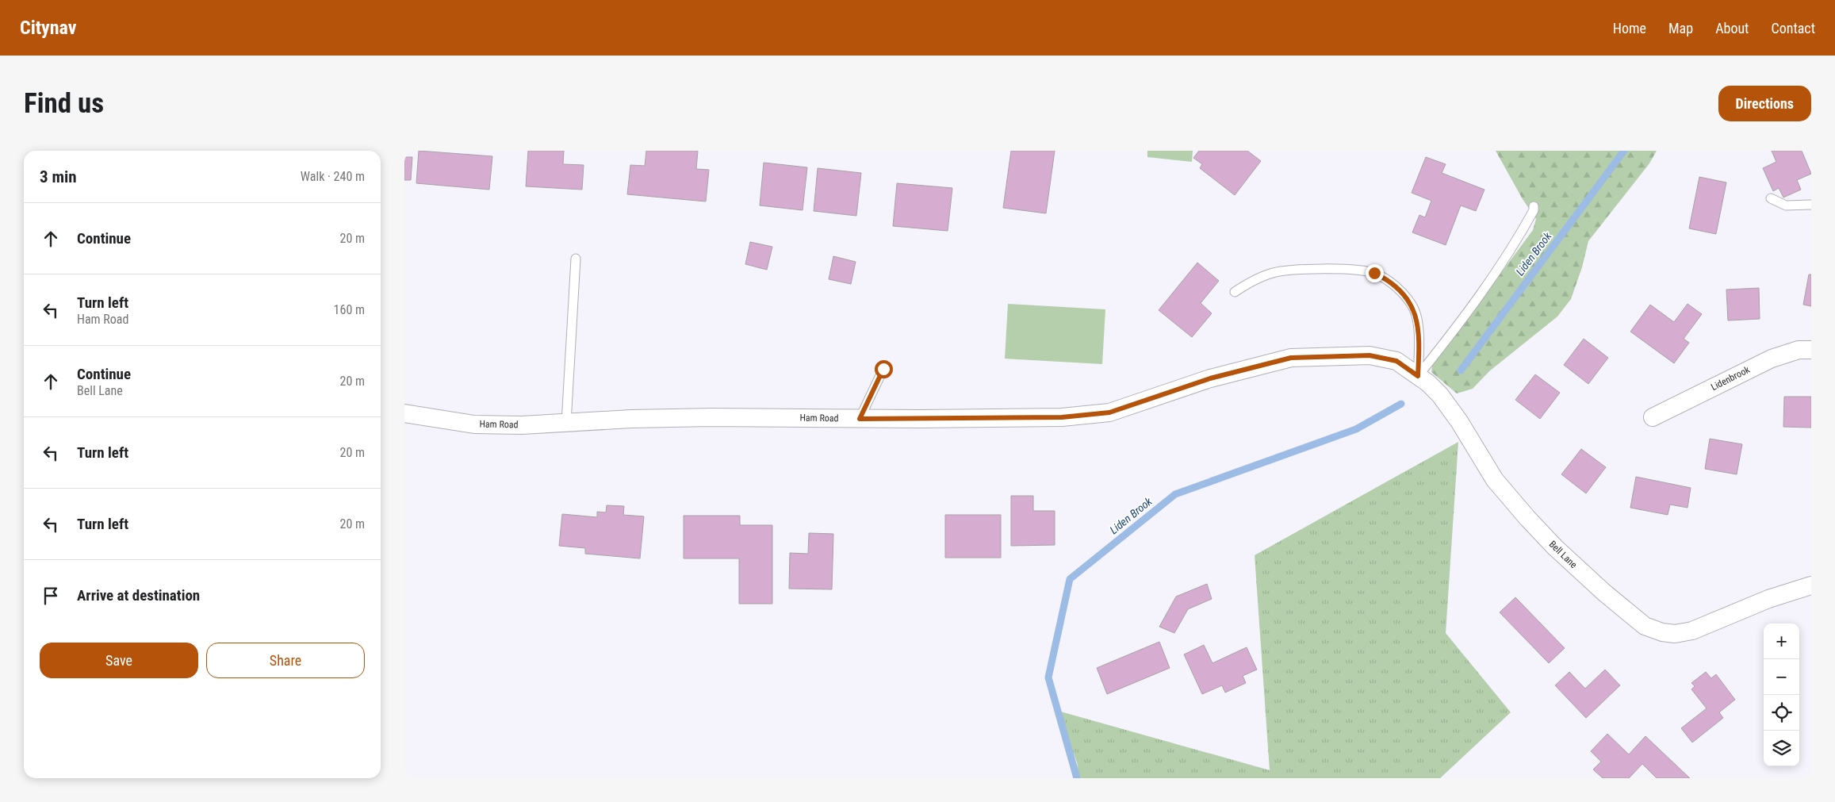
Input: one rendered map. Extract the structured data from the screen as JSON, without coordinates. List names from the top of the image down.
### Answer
{
  "streets": {
    "street": ["Lidenbrook", "Ham Road", "Bell Lane"]
  },
  "crossings": [
    ["Ham Road", "Bell Lane"]
  ],
  "water": ["Liden Brook"],
  "page": {
    "header": "Citynav",
    "nav": [
      "Home",
      "Map",
      "About",
      "Contact"
    ],
    "buttons": [
      "Directions",
      ["Save", "Share"]
    ],
    "title": "Find us",
    "heading": ["3 min", "Walk · 240 m"],
    "list": [
      ["Continue", "20 m"],
      ["Turn left", "Ham Road", "160 m"],
      ["Continue", "Bell Lane", "20 m"],
      ["Turn left", "20 m"],
      ["Turn left", "20 m"],
      "Arrive at destination"
    ],
    "map_buttons": ["+", "−"]
  }
}
